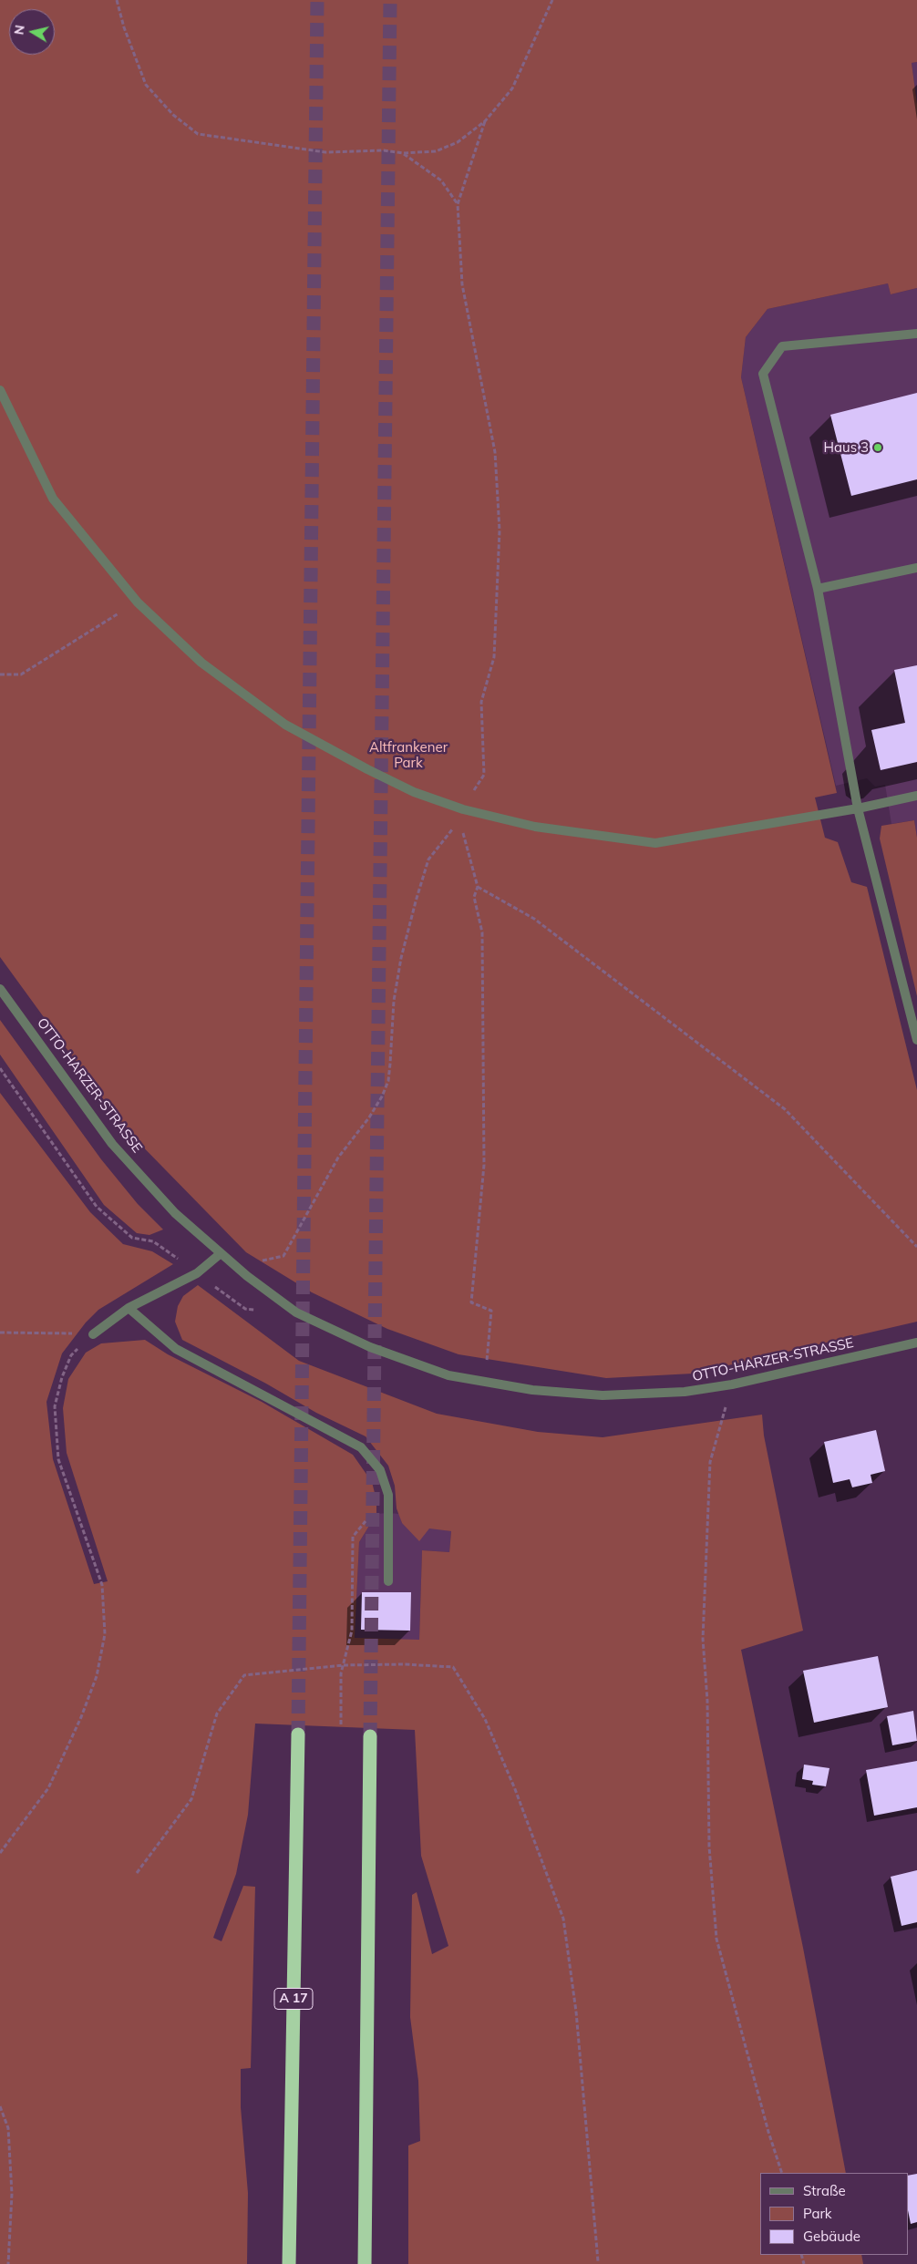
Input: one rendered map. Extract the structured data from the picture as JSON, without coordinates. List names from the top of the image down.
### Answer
{
  "streets": {
    "highway": ["A 17"],
    "street": ["OTTO-HARZER-STRASSE"]
  },
  "parks": ["Altfrankener Park"],
  "places": ["Haus 3"],
  "legend": ["Straße", "Park", "Gebäude"],
  "north": "left"
}
